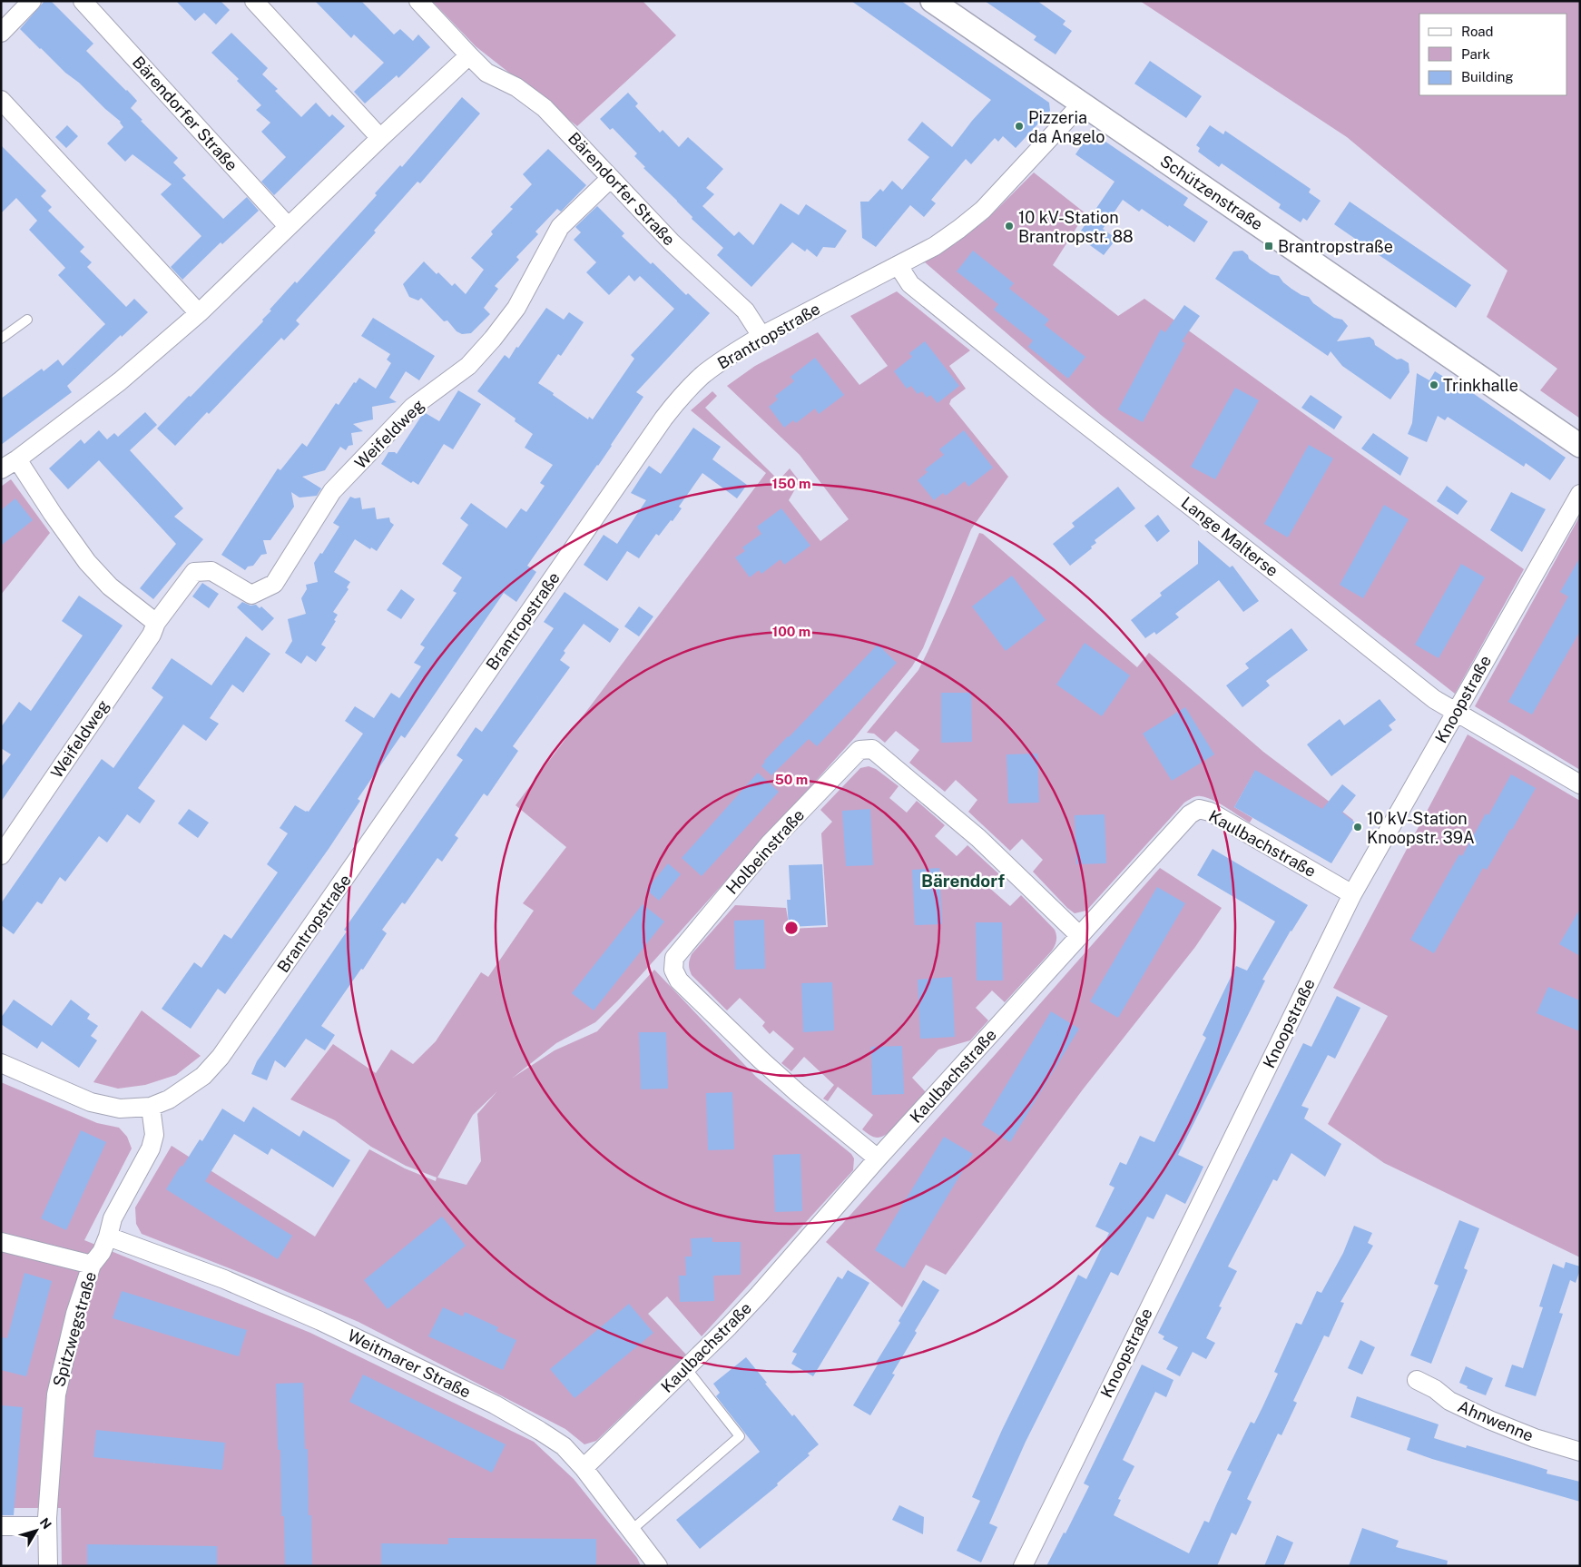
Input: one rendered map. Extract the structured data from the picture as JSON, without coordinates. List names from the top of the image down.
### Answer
{
  "streets": {
    "street": [
      "Bärendorfer Straße",
      "Schützenstraße",
      "Brantropstraße",
      "Weifeldweg",
      "Lange Malterse",
      "Knoopstraße",
      "Kaulbachstraße",
      "Holbeinstraße",
      "Spitzwegstraße",
      "Weitmarer Straße",
      "Ahnwenne"
    ]
  },
  "crossings": [
    ["Bärendorfer Straße", "Brantropstraße"],
    ["Bärendorfer Straße", "Weifeldweg"],
    ["Schützenstraße", "Brantropstraße"],
    ["Brantropstraße", "Lange Malterse"],
    ["Brantropstraße", "Spitzwegstraße"],
    ["Lange Malterse", "Knoopstraße"],
    ["Knoopstraße", "Kaulbachstraße"],
    ["Kaulbachstraße", "Holbeinstraße"],
    ["Kaulbachstraße", "Weitmarer Straße"],
    ["Spitzwegstraße", "Weitmarer Straße"]
  ],
  "districts": ["Bärendorf"],
  "places": {
    "other": [
      "Pizzeria da Angelo",
      "10 kV-Station Brantropstr. 88",
      "Trinkhalle",
      "10 kV-Station Knoopstr. 39A"
    ],
    "transit": ["Brantropstraße"]
  },
  "legend": ["Road", "Park", "Building"],
  "north": "top right",
  "rings": ["150 m", "100 m", "50 m"]
}
